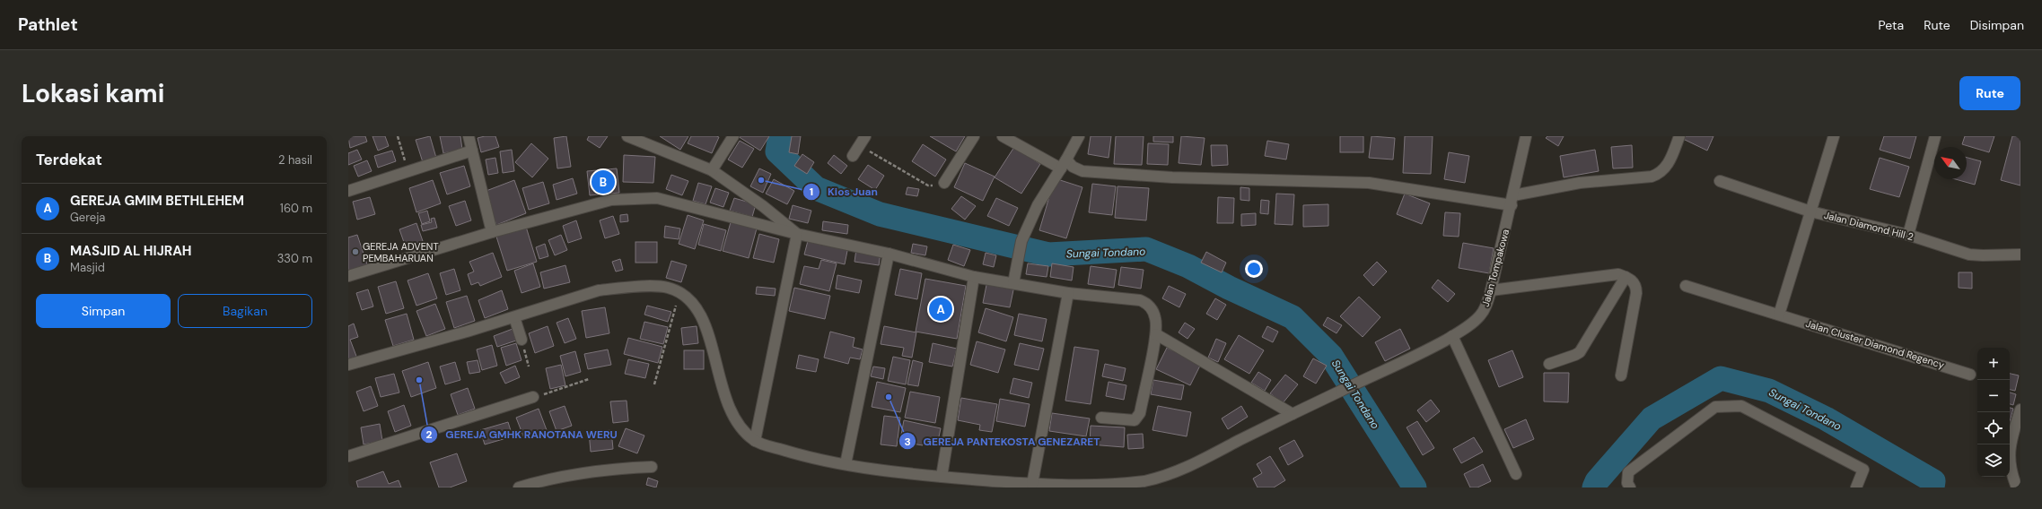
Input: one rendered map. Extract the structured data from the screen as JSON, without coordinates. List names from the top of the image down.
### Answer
{
  "streets": {
    "street": ["Jalan Diamond Hill 2", "Jalan Tompakowa", "Jalan Cluster Diamond Regency"]
  },
  "water": ["Sungai Tondano"],
  "places": [
    "Kios Juan",
    "GEREJA ADVENT PEMBAHARUAN",
    "GEREJA GMHK RANOTANA WERU",
    "GEREJA PANTEKOSTA GENEZARET"
  ],
  "north": "top left",
  "page": {
    "header": "Pathlet",
    "nav": ["Peta", "Rute", "Disimpan"],
    "buttons": [
      "Rute",
      ["Simpan", "Bagikan"]
    ],
    "title": "Lokasi kami",
    "heading": ["Terdekat", "2 hasil"],
    "pins": ["B", "A"],
    "list": [
      {
        "mark": "A",
        "name": "GEREJA GMIM BETHLEHEM",
        "note": "Gereja",
        "value": "160 m"
      },
      {
        "mark": "B",
        "name": "MASJID AL HIJRAH",
        "note": "Masjid",
        "value": "330 m"
      }
    ],
    "map_buttons": ["+", "−"]
  }
}
